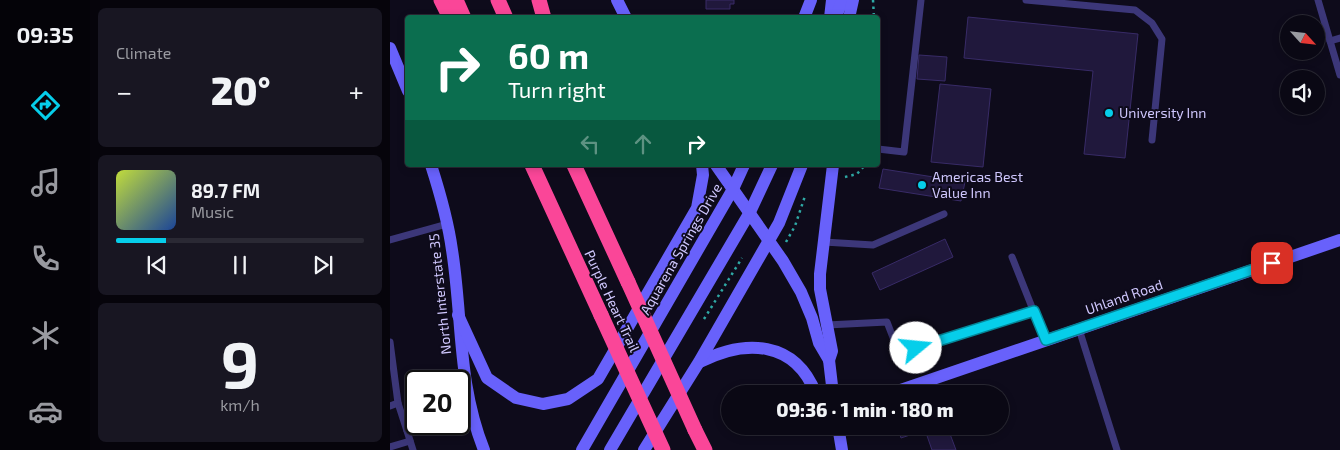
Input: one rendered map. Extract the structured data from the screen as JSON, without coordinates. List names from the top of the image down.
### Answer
{
  "streets": {
    "highway": ["Purple Heart Trail"],
    "main road": ["Aquarena Springs Drive", "North Interstate 35", "Uhland Road"]
  },
  "places": ["University Inn", "Americas Best Value Inn"],
  "north": "bottom right",
  "page": {
    "tabs": "09:35",
    "tile": [
      "Climate",
      ["9", "km/h"]
    ],
    "turn": ["60 m", "Turn right"],
    "heat": ["−", "20°", "+"],
    "song": ["89.7 FM", "Music"],
    "limit": "20",
    "trip": "09:36 · 1 min · 180 m"
  }
}
